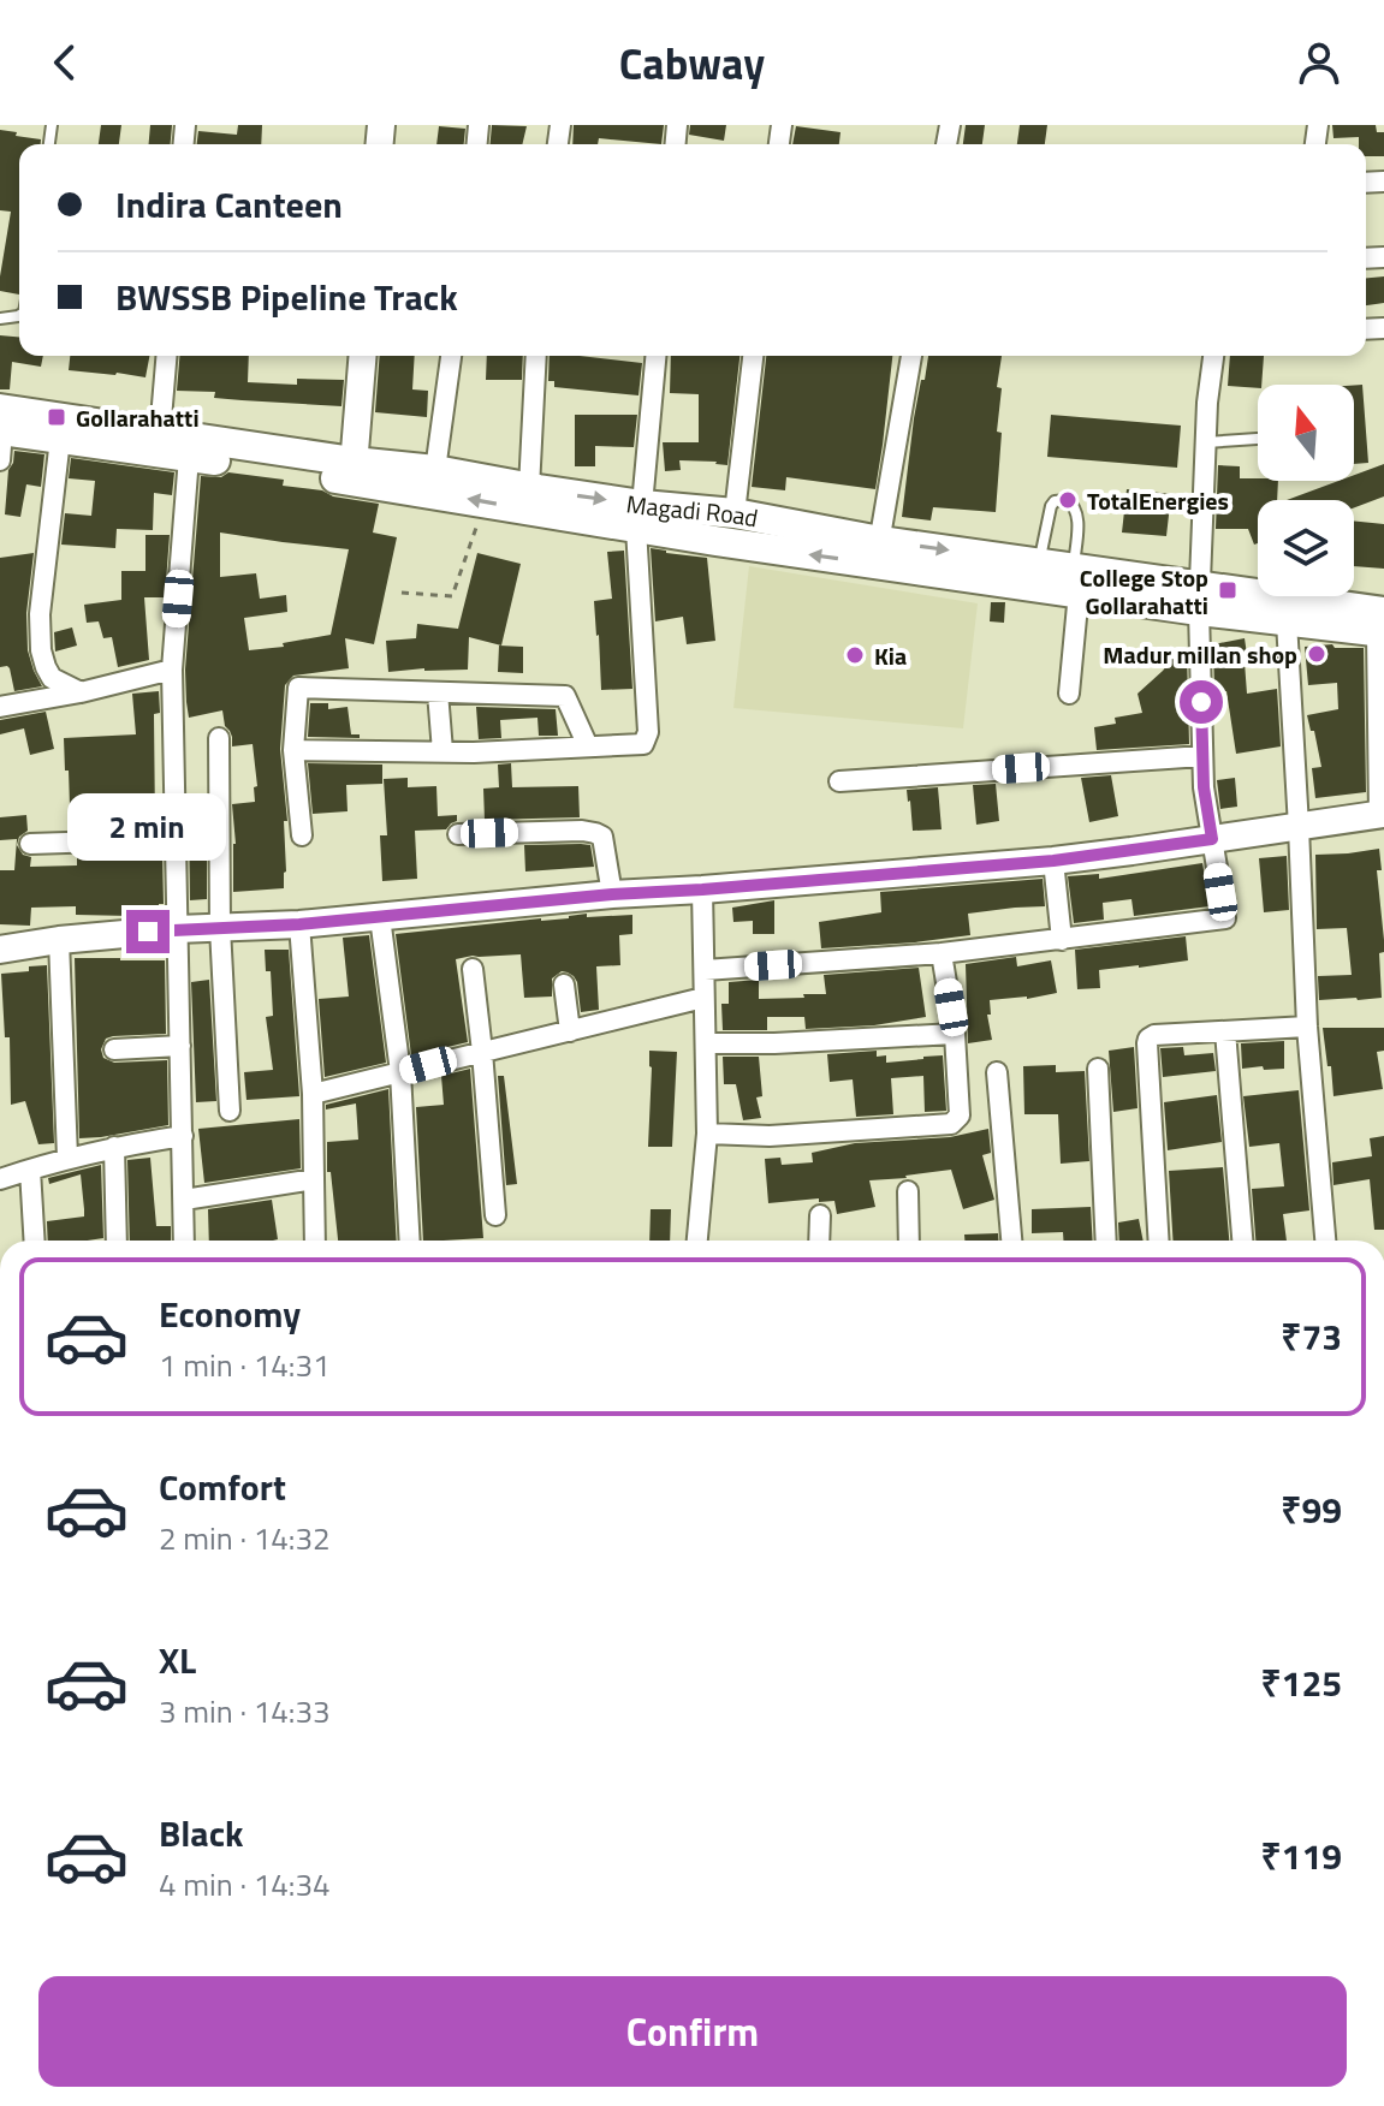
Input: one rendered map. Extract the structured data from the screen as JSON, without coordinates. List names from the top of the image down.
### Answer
{
  "streets": {
    "main road": ["Magadi Road"]
  },
  "places": {
    "transit": ["Gollarahatti", "College Stop Gollarahatti"],
    "other": ["TotalEnergies", "Madur millan shop", "Kia"]
  },
  "north": "top",
  "page": {
    "header": "Cabway",
    "banner": ["Indira Canteen", "BWSSB Pipeline Track"],
    "bubble": "2 min",
    "list": [
      {
        "name": "Economy",
        "note": "1 min · 14:31",
        "value": "₹73"
      },
      {
        "name": "Comfort",
        "note": "2 min · 14:32",
        "value": "₹99"
      },
      {
        "name": "XL",
        "note": "3 min · 14:33",
        "value": "₹125"
      },
      {
        "name": "Black",
        "note": "4 min · 14:34",
        "value": "₹119"
      }
    ],
    "buttons": "Confirm"
  }
}
